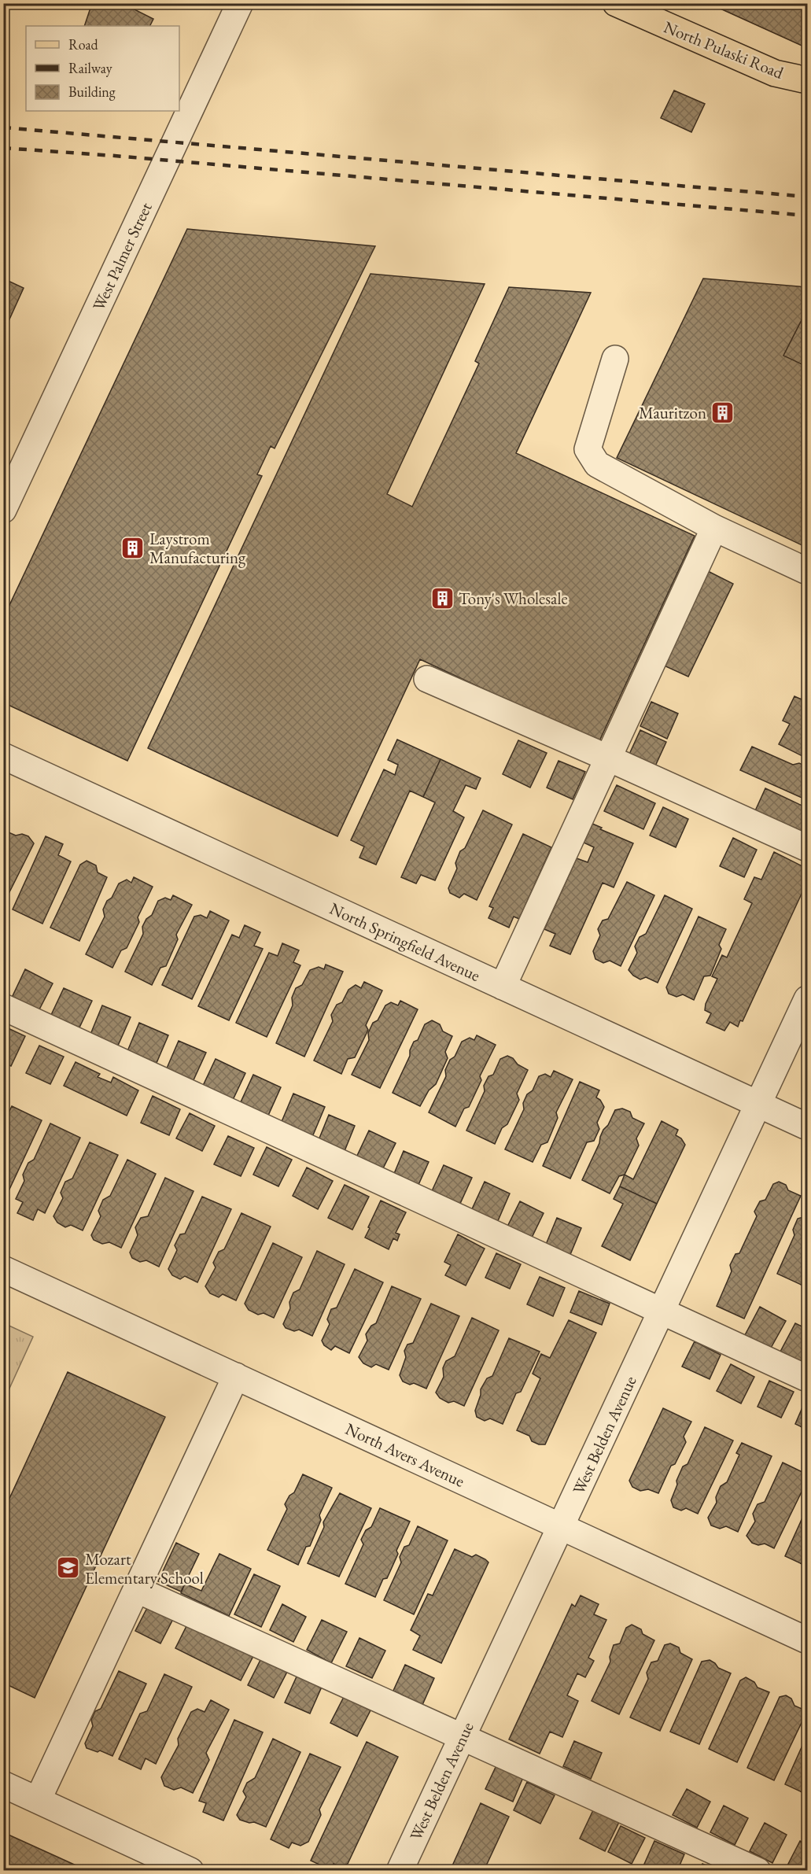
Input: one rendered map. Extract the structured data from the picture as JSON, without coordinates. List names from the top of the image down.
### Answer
{
  "streets": {
    "main road": ["North Pulaski Road"],
    "street": [
      "West Palmer Street",
      "North Springfield Avenue",
      "West Belden Avenue",
      "North Avers Avenue"
    ]
  },
  "crossings": [
    ["North Springfield Avenue", "West Belden Avenue"],
    ["West Belden Avenue", "North Avers Avenue"]
  ],
  "places": {
    "building": ["Mauritzon", "Laystrom Manufacturing", "Tony's Wholesale"],
    "school or university": ["Mozart Elementary School"]
  },
  "legend": ["Road", "Railway", "Building"]
}
